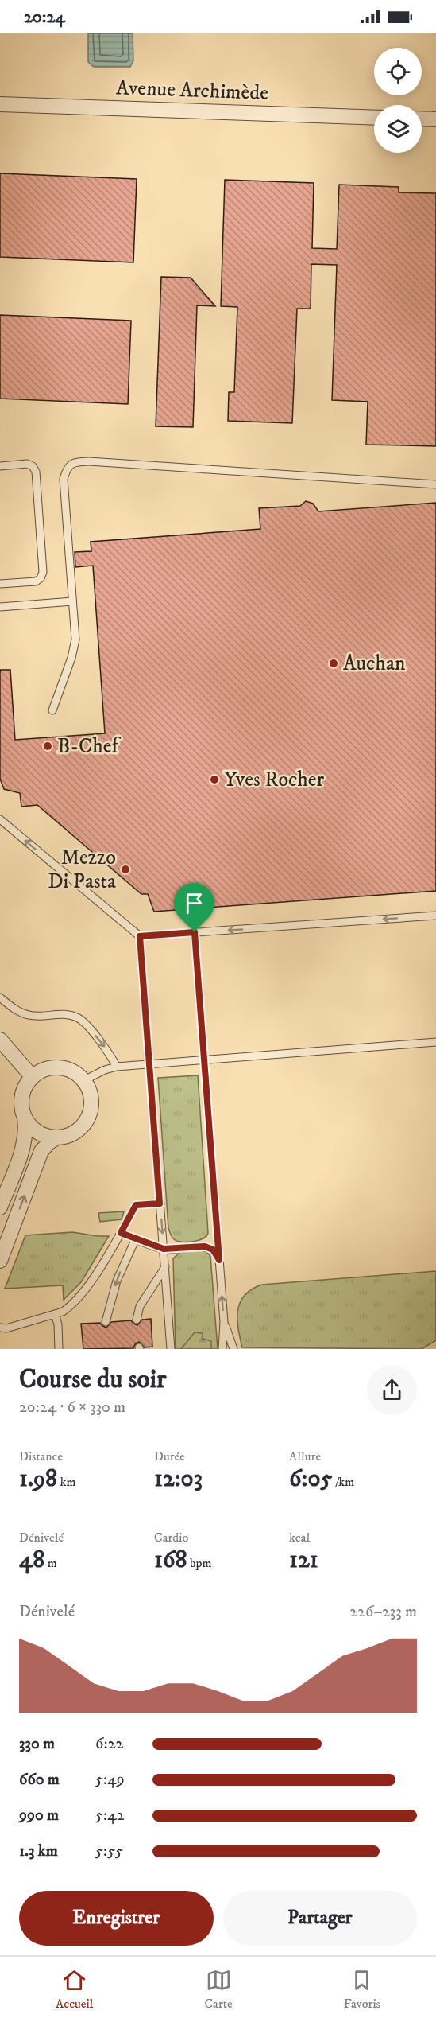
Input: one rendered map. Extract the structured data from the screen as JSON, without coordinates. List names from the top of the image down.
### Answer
{
  "streets": {
    "street": ["Avenue Archimède"]
  },
  "places": [
    "Auchan",
    "B-Chef",
    "Yves Rocher",
    "Mezzo Di Pasta"
  ],
  "page": {
    "status": "20:24",
    "heading": ["Course du soir", "20:24 · 6 × 330 m"],
    "stats": [
      ["Distance", "1.98 km"],
      ["Durée", "12:03"],
      ["Allure", "6:05 /km"],
      ["Dénivelé", "48 m"],
      ["Cardio", "168 bpm"],
      ["kcal", "121"]
    ],
    "chart": ["Dénivelé", "226–233 m"],
    "list": [
      {
        "name": "330 m",
        "note": "6:22"
      },
      {
        "name": "660 m",
        "note": "5:49"
      },
      {
        "name": "990 m",
        "note": "5:42"
      },
      {
        "name": "1.3 km",
        "note": "5:55"
      }
    ],
    "buttons": ["Enregistrer", "Partager"],
    "tabs": ["Accueil", "Carte", "Favoris"]
  }
}
